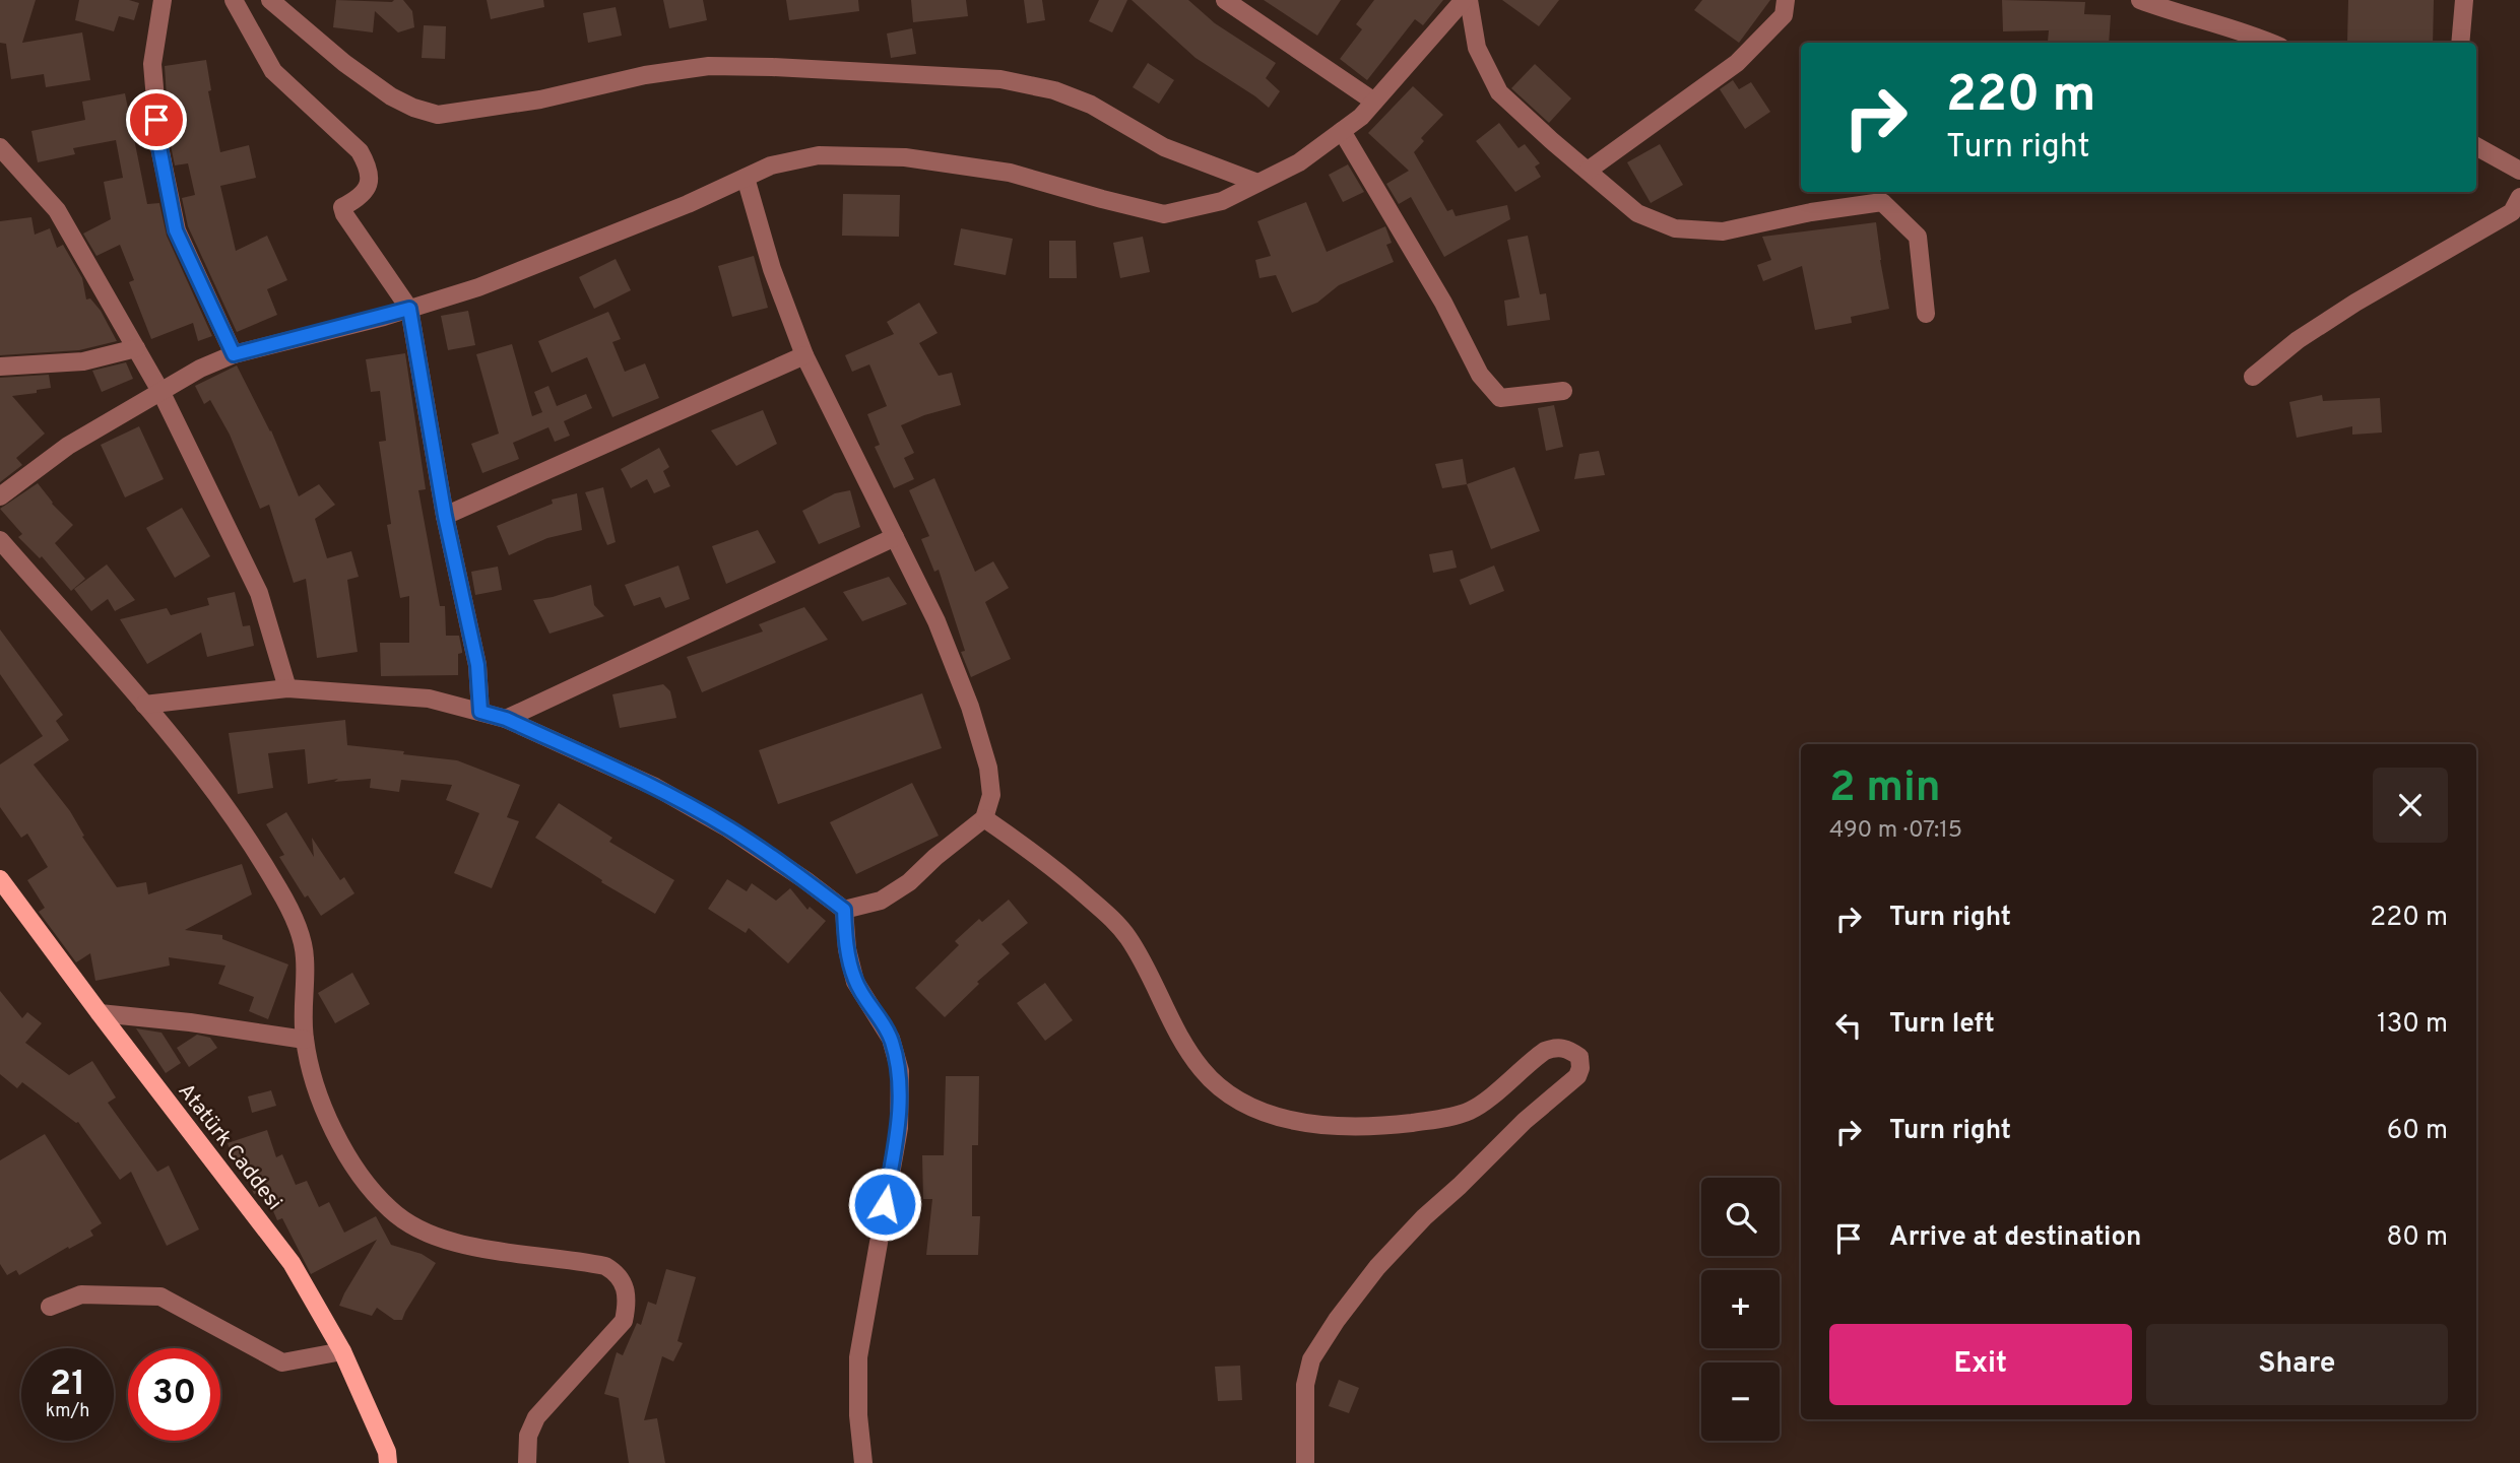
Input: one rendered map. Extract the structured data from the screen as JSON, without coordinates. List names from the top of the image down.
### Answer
{
  "streets": {
    "main road": ["Atatürk Caddesi"]
  },
  "page": {
    "turn": ["220 m", "Turn right"],
    "heading": ["2 min", "490 m · 07:15"],
    "list": [
      {
        "name": "Turn right",
        "value": "220 m"
      },
      {
        "name": "Turn left",
        "value": "130 m"
      },
      {
        "name": "Turn right",
        "value": "60 m"
      },
      {
        "name": "Arrive at destination",
        "value": "80 m"
      }
    ],
    "map_buttons": ["+", "−"],
    "buttons": ["Exit", "Share"],
    "speed": "21 km/h",
    "limit": "30"
  }
}
